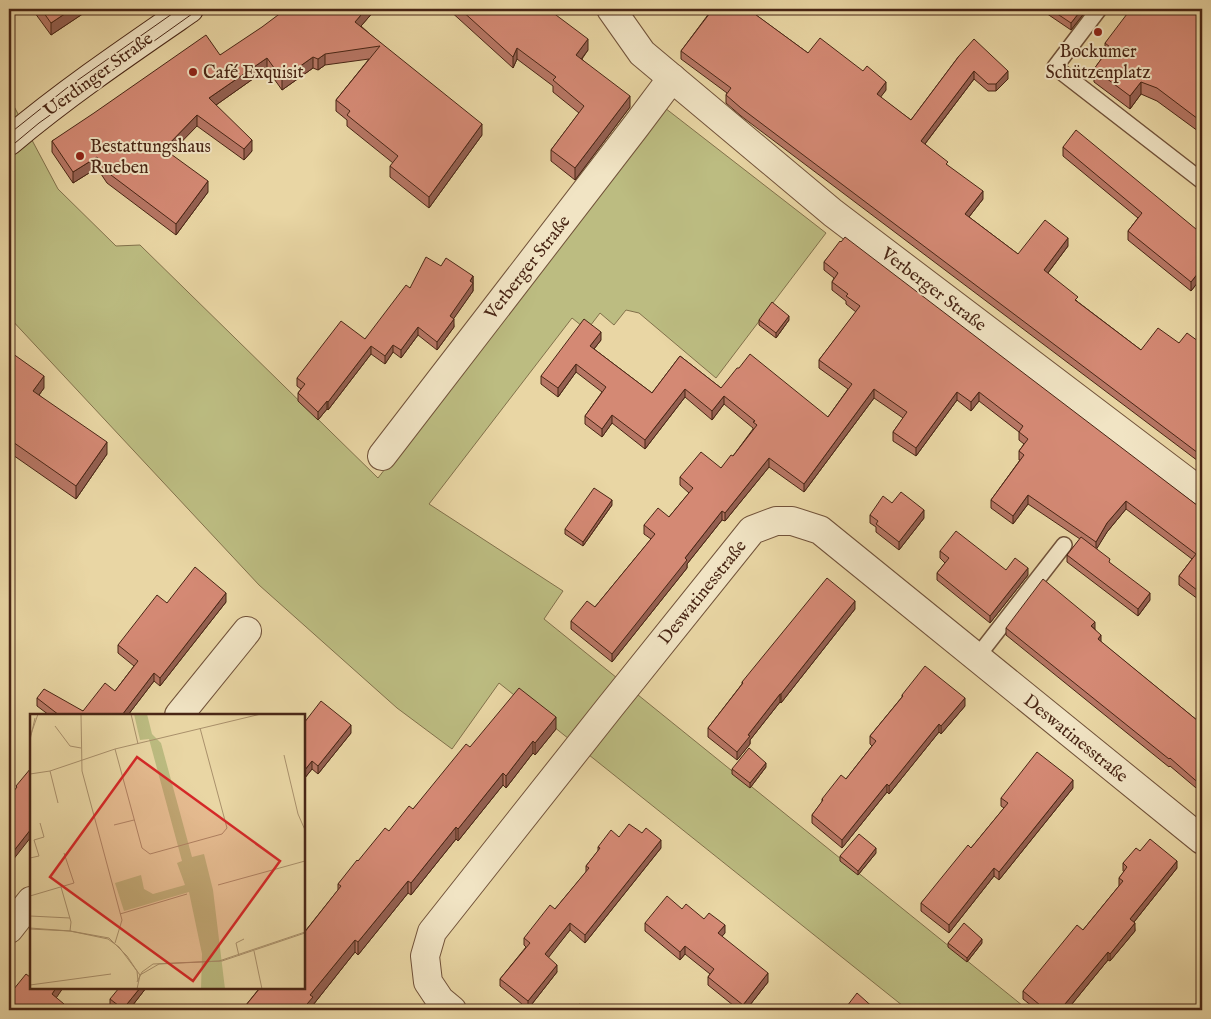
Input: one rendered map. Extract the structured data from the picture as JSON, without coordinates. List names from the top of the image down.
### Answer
{
  "streets": {
    "street": ["Uerdinger Straße", "Verberger Straße", "Deswatinesstraße"]
  },
  "places": ["Bockumer Schützenplatz", "Café Exquisit", "Bestattungshaus Rueben"]
}
